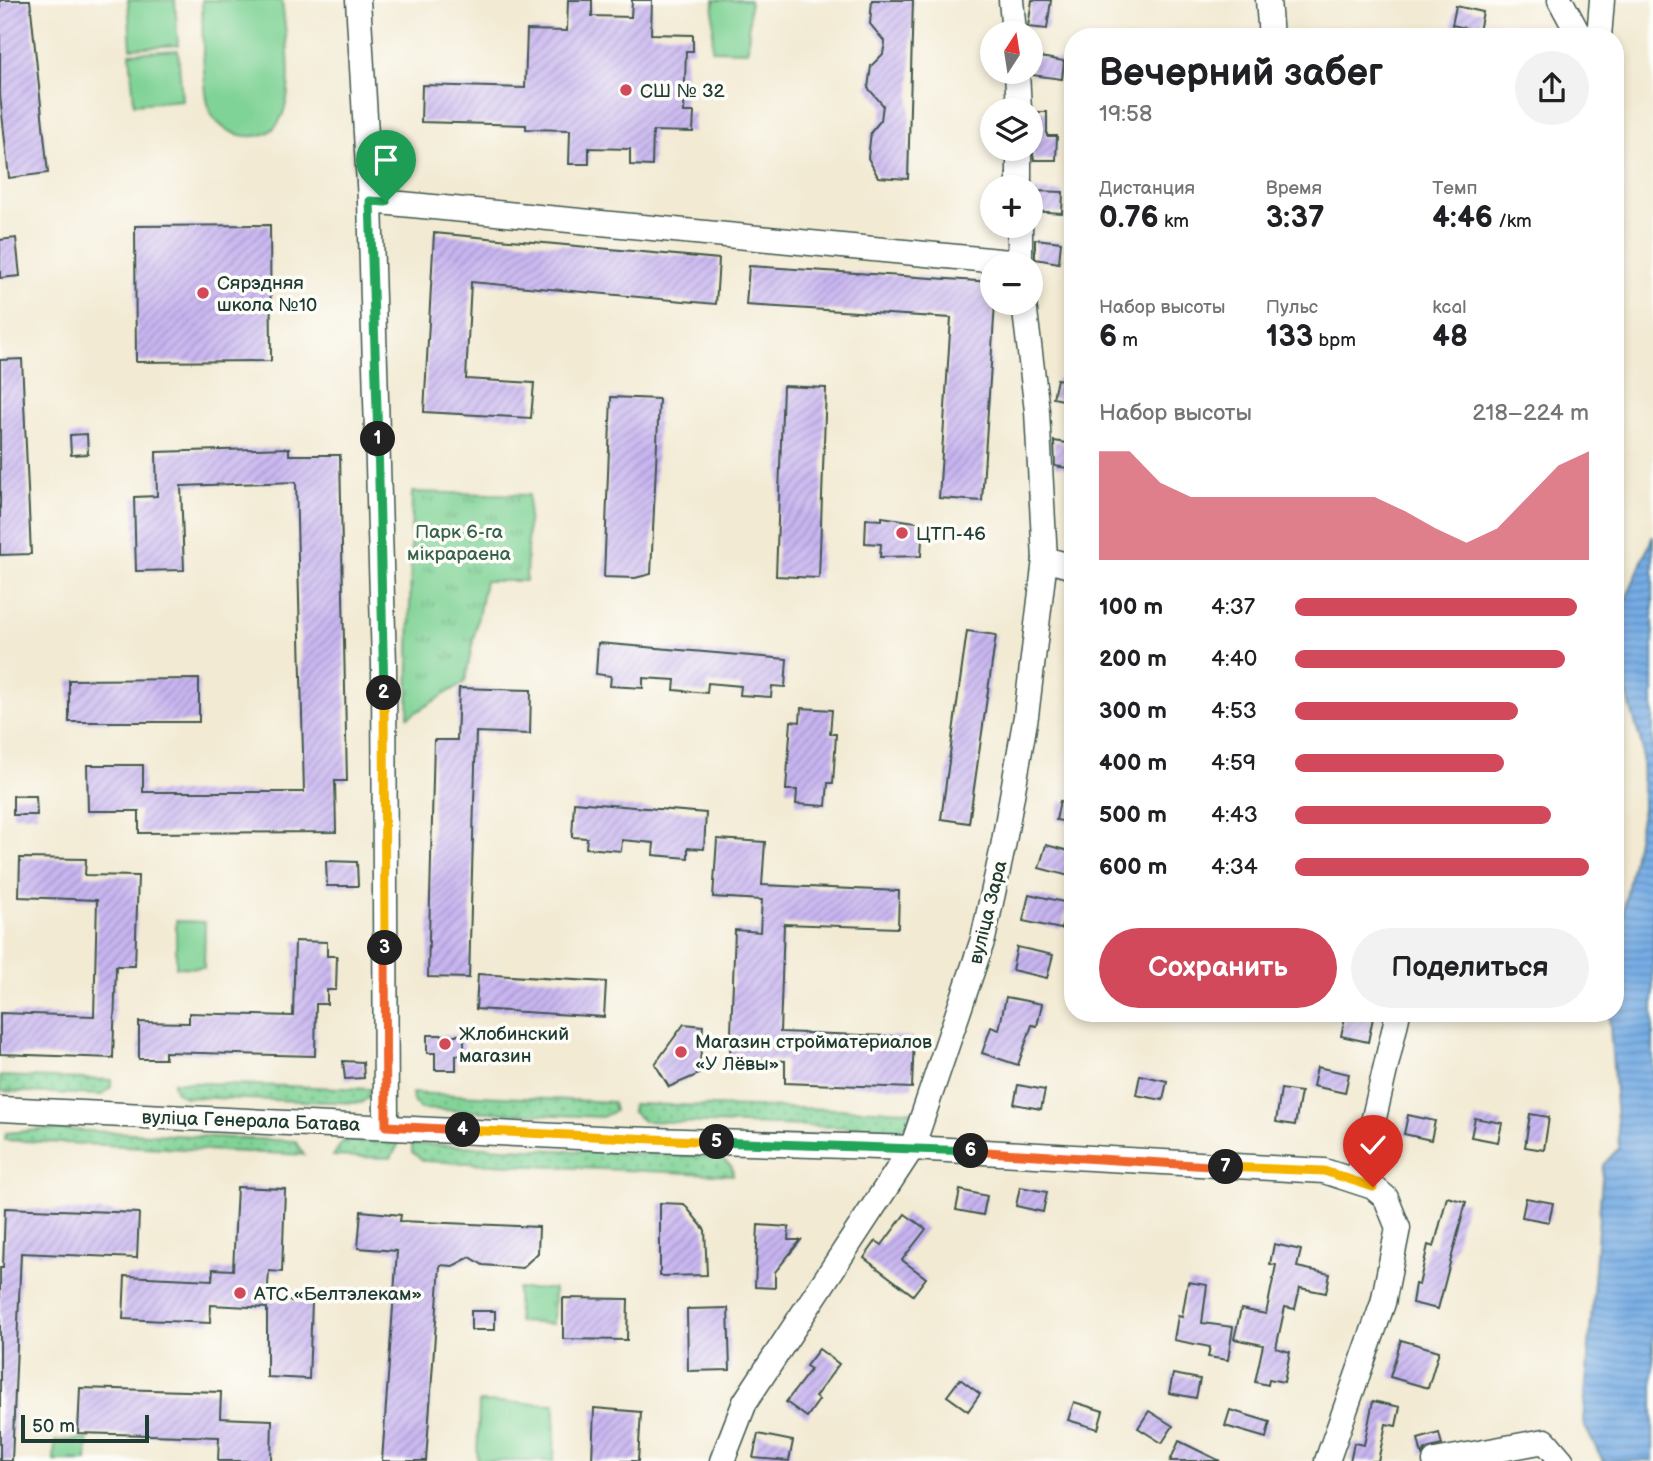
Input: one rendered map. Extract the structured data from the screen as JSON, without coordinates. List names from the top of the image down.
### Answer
{
  "streets": {
    "street": ["вуліца Зара", "вуліца Генерала Батава"]
  },
  "crossings": [
    ["вуліца Зара", "вуліца Генерала Батава"]
  ],
  "parks": ["Парк 6-га мікрараена"],
  "places": [
    "СШ № 32",
    "Сярэдняя школа №10",
    "ЦТП-46",
    "Жлобинский магазин",
    "Магазин стройматериалов «У Лёвы»",
    "АТС «Белтэлекам»"
  ],
  "scale_bar": "50 m",
  "north": "top",
  "page": {
    "map_buttons": ["+", "−"],
    "heading": ["Вечерний забег", "19:58"],
    "stats": [
      ["Дистанция", "0.76 km"],
      ["Время", "3:37"],
      ["Темп", "4:46 /km"],
      ["Набор высоты", "6 m"],
      ["Пульс", "133 bpm"],
      ["kcal", "48"]
    ],
    "chart": ["Набор высоты", "218–224 m"],
    "pins": [
      "1",
      "2",
      "3",
      "4",
      "5",
      "6",
      "7"
    ],
    "list": [
      {
        "name": "100 m",
        "note": "4:37"
      },
      {
        "name": "200 m",
        "note": "4:40"
      },
      {
        "name": "300 m",
        "note": "4:53"
      },
      {
        "name": "400 m",
        "note": "4:59"
      },
      {
        "name": "500 m",
        "note": "4:43"
      },
      {
        "name": "600 m",
        "note": "4:34"
      }
    ],
    "buttons": ["Сохранить", "Поделиться"],
    "scale": "50 m"
  }
}
